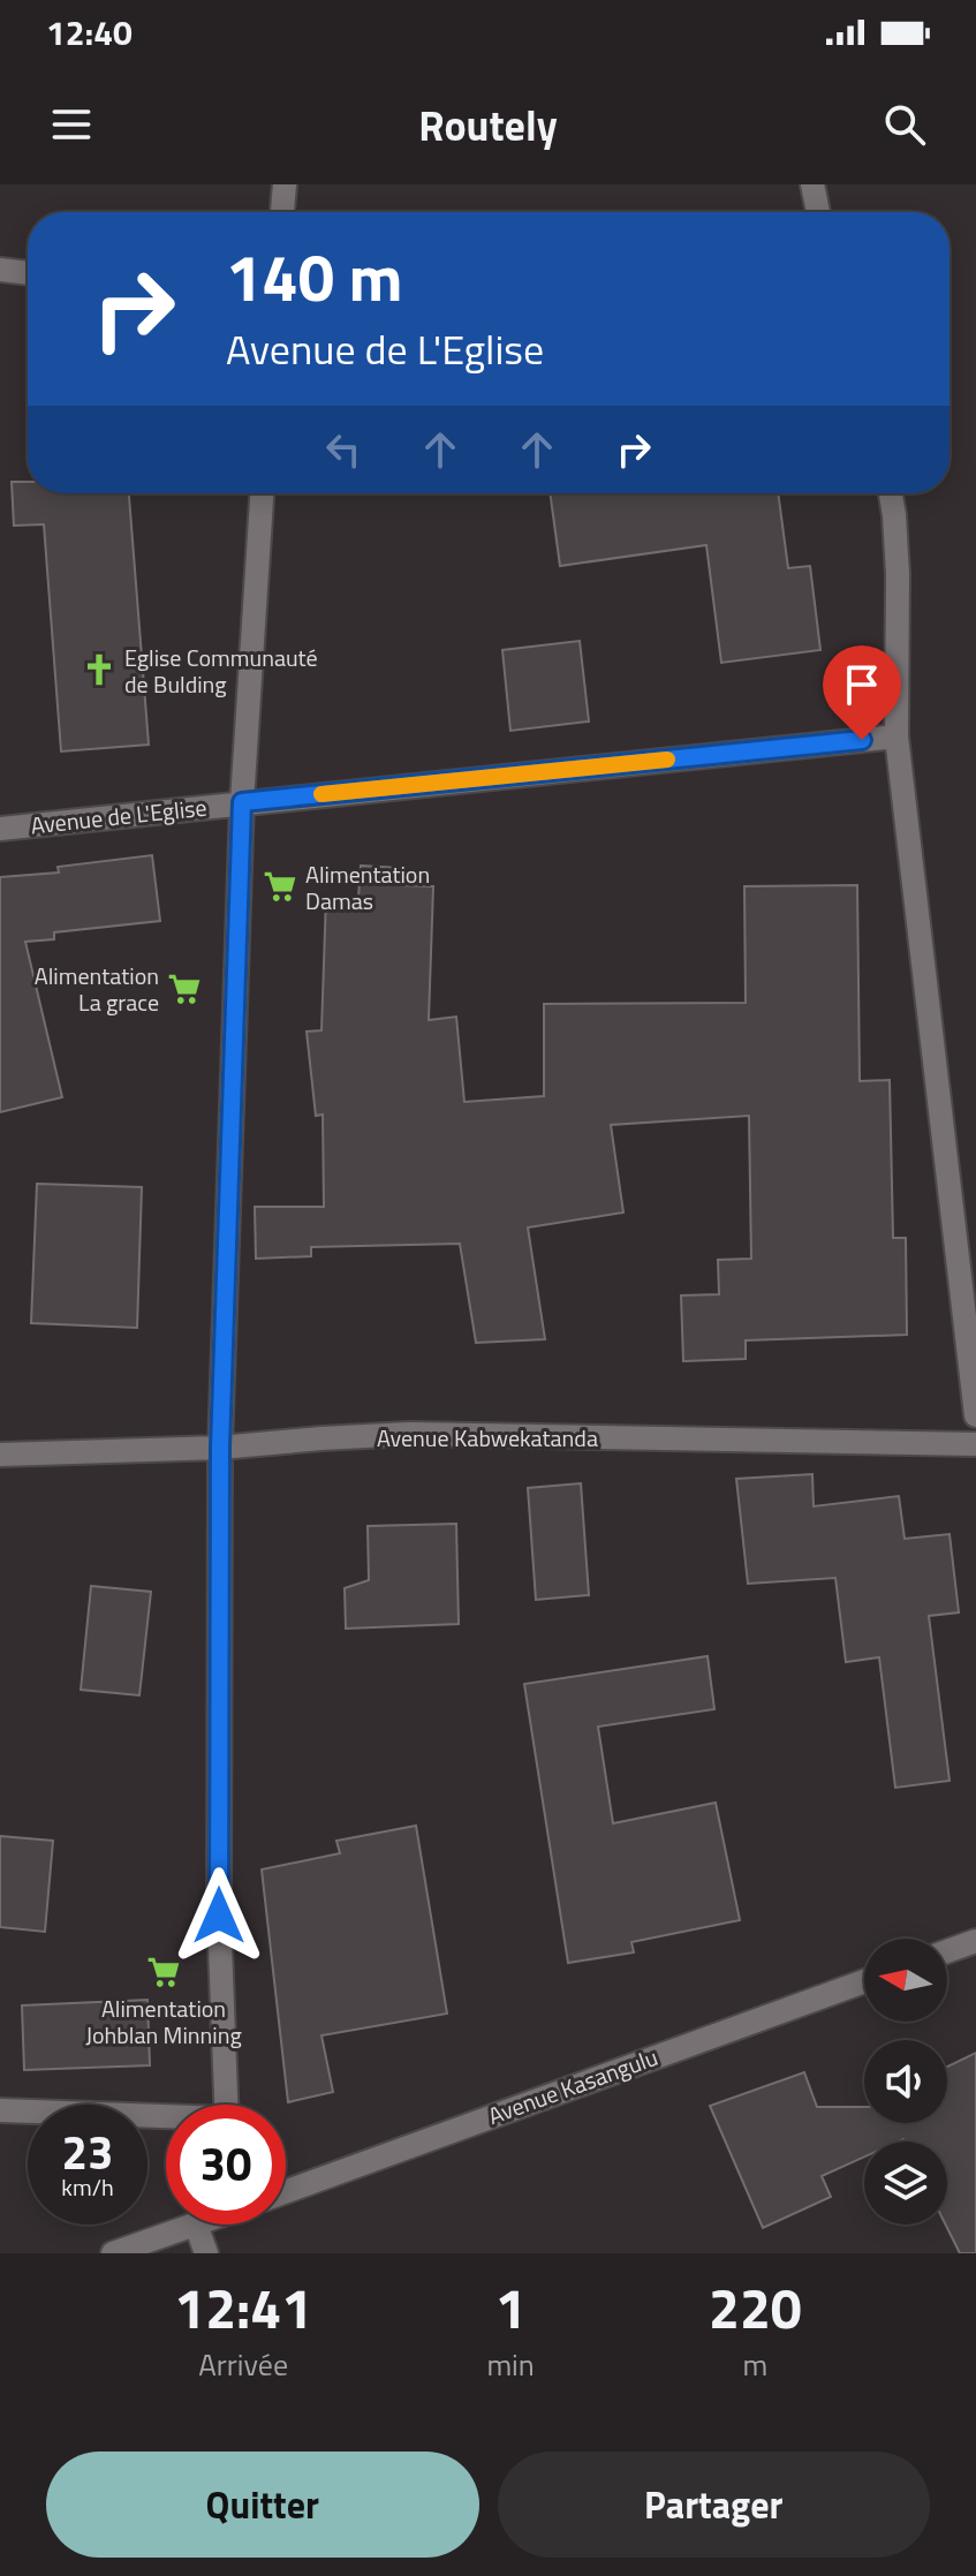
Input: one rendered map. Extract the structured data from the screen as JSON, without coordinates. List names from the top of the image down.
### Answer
{
  "streets": {
    "street": ["Avenue de L'Eglise", "Avenue Kabwekatanda", "Avenue Kasangulu"]
  },
  "places": {
    "church": ["Eglise Communauté de Bulding"],
    "supermarket": ["Alimentation Damas", "Alimentation La grace", "Alimentation Johblan Minning"]
  },
  "north": "left",
  "page": {
    "status": "12:40",
    "header": "Routely",
    "turn": ["140 m", "Avenue de L'Eglise"],
    "speed": "23 km/h",
    "limit": "30",
    "eta": [
      "12:41",
      "Arrivée",
      "1",
      "min",
      "220",
      "m"
    ],
    "buttons": ["Quitter", "Partager"]
  }
}
